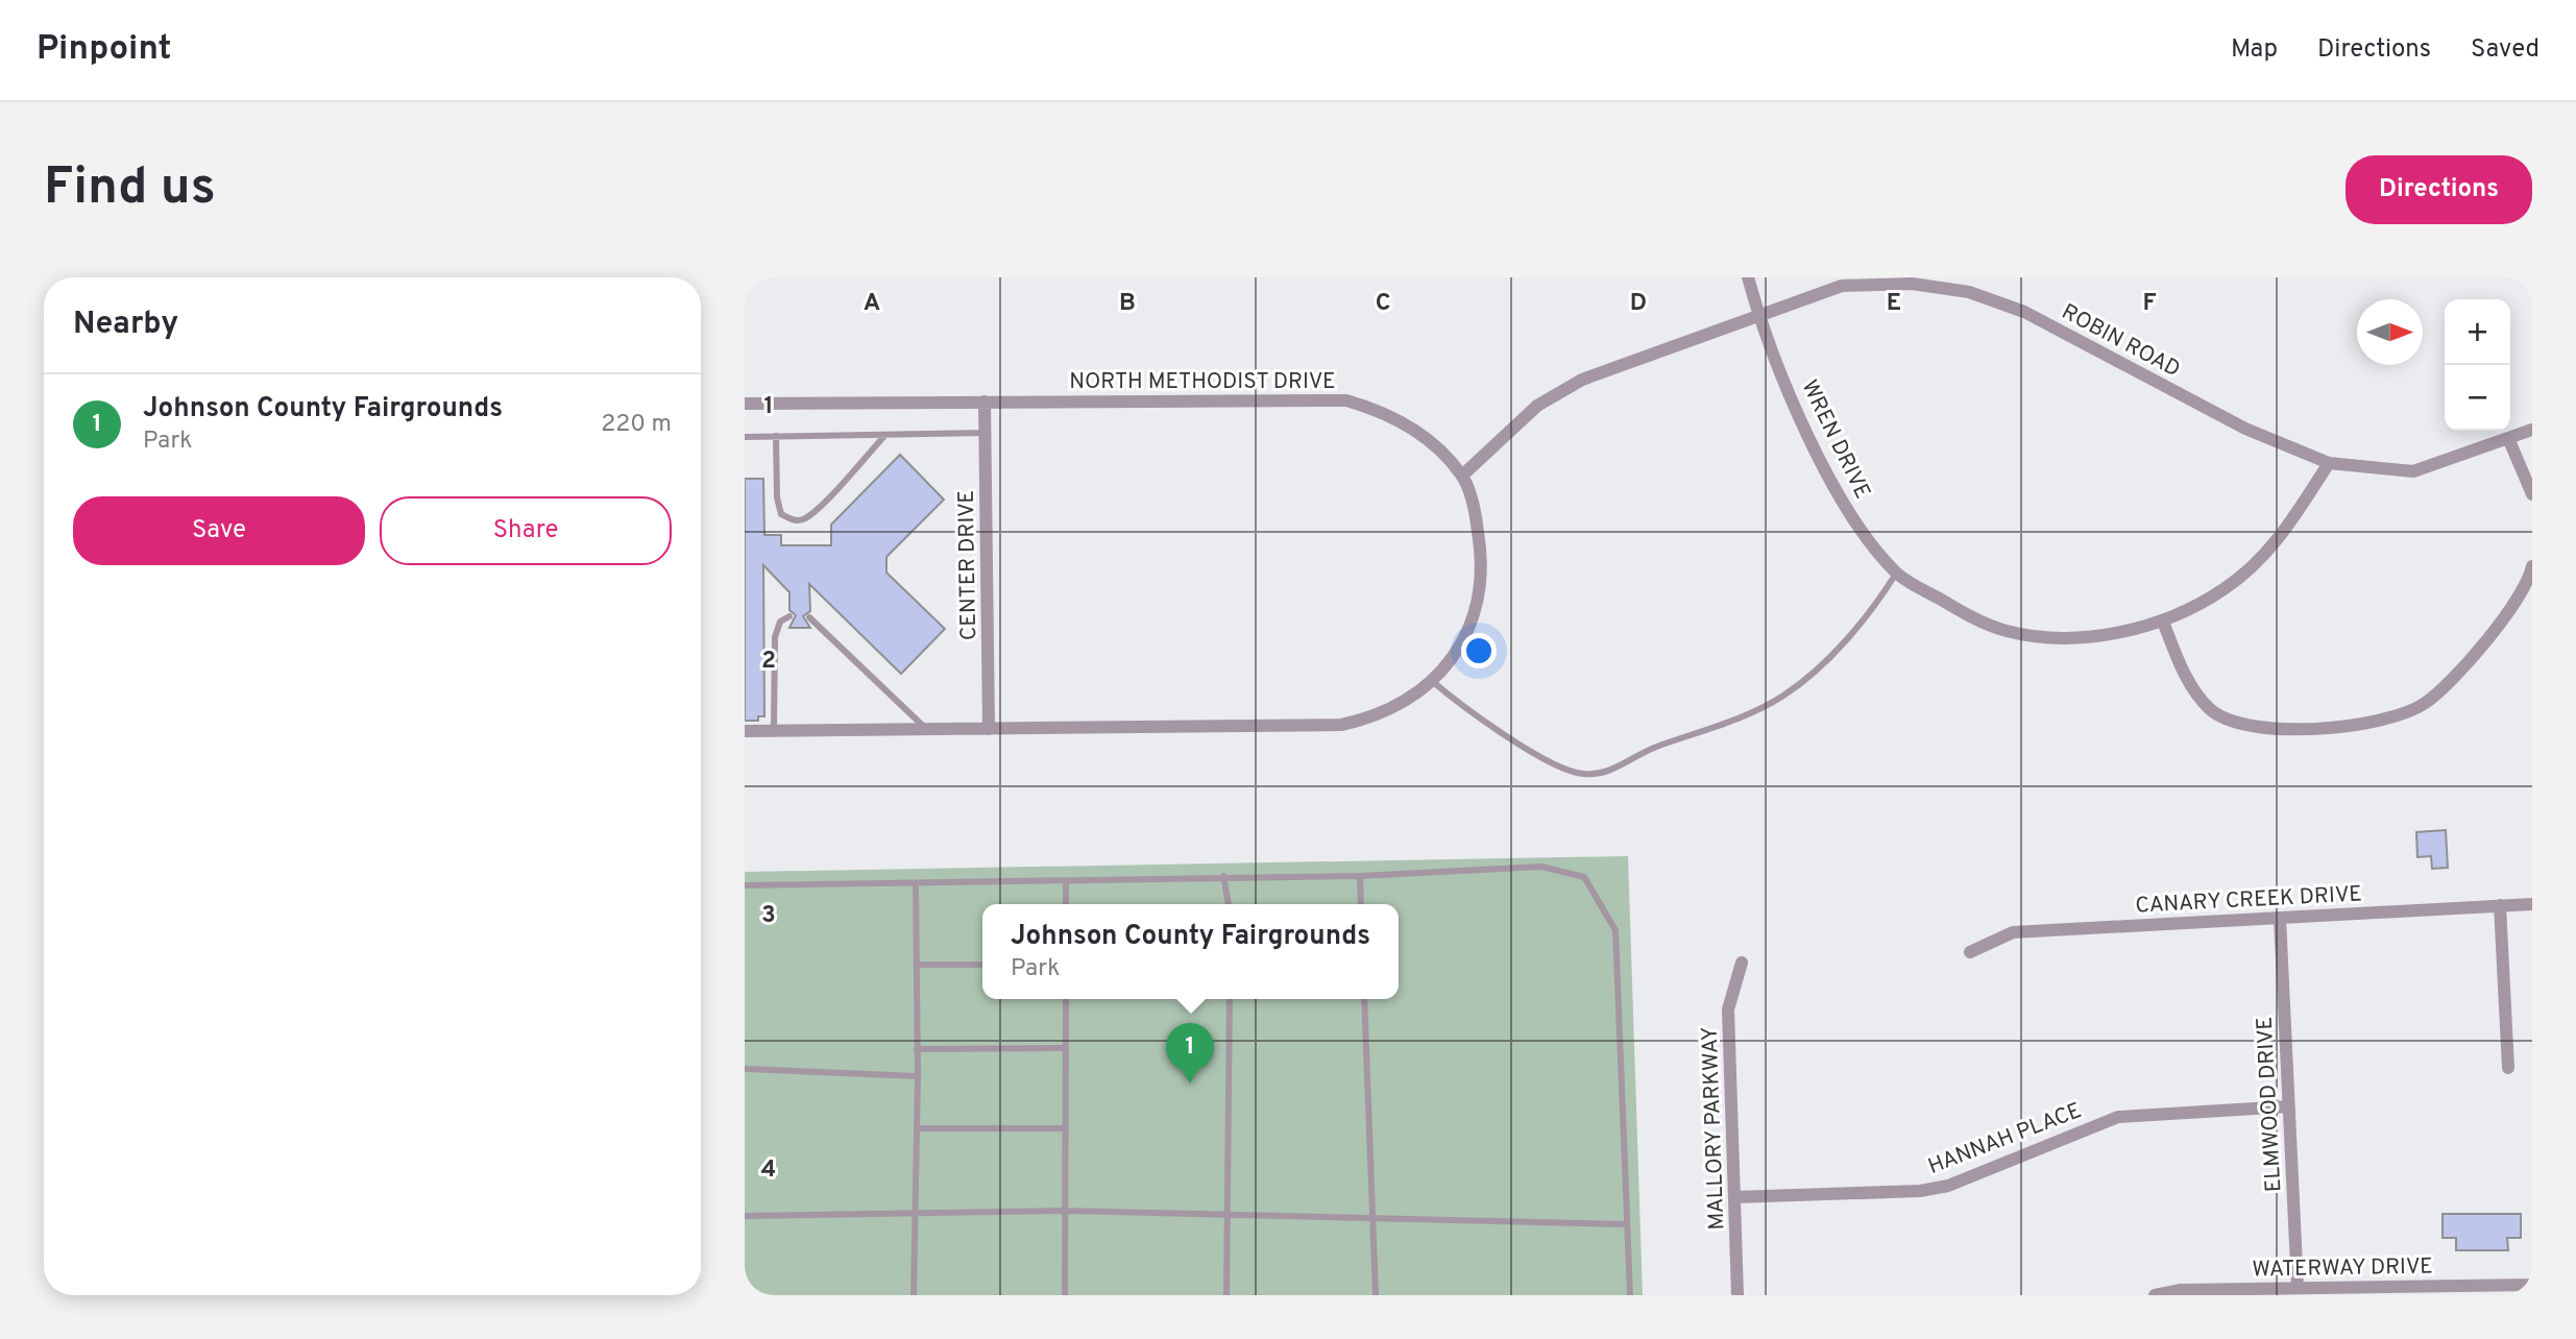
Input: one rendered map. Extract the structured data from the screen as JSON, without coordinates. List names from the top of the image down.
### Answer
{
  "streets": {
    "street": [
      "ROBIN ROAD",
      "NORTH METHODIST DRIVE",
      "WREN DRIVE",
      "CENTER DRIVE",
      "CANARY CREEK DRIVE",
      "ELMWOOD DRIVE",
      "MALLORY PARKWAY",
      "HANNAH PLACE",
      "WATERWAY DRIVE"
    ]
  },
  "crossings": [
    ["ROBIN ROAD", "NORTH METHODIST DRIVE"],
    ["ROBIN ROAD", "WREN DRIVE"],
    ["NORTH METHODIST DRIVE", "CENTER DRIVE"],
    ["CANARY CREEK DRIVE", "ELMWOOD DRIVE"],
    ["ELMWOOD DRIVE", "HANNAH PLACE"],
    ["ELMWOOD DRIVE", "WATERWAY DRIVE"],
    ["MALLORY PARKWAY", "HANNAH PLACE"]
  ],
  "north": "right",
  "page": {
    "header": "Pinpoint",
    "nav": ["Map", "Directions", "Saved"],
    "buttons": [
      "Directions",
      ["Save", "Share"]
    ],
    "title": "Find us",
    "heading": "Nearby",
    "map_buttons": ["+", "−"],
    "list": [
      {
        "mark": "1",
        "name": "Johnson County Fairgrounds",
        "note": "Park",
        "value": "220 m"
      }
    ],
    "popup": ["Johnson County Fairgrounds", "Park"],
    "pins": "1"
  },
  "grid": {
    "columns": [
      "A",
      "B",
      "C",
      "D",
      "E",
      "F"
    ],
    "rows": [
      "1",
      "2",
      "3",
      "4"
    ]
  }
}
